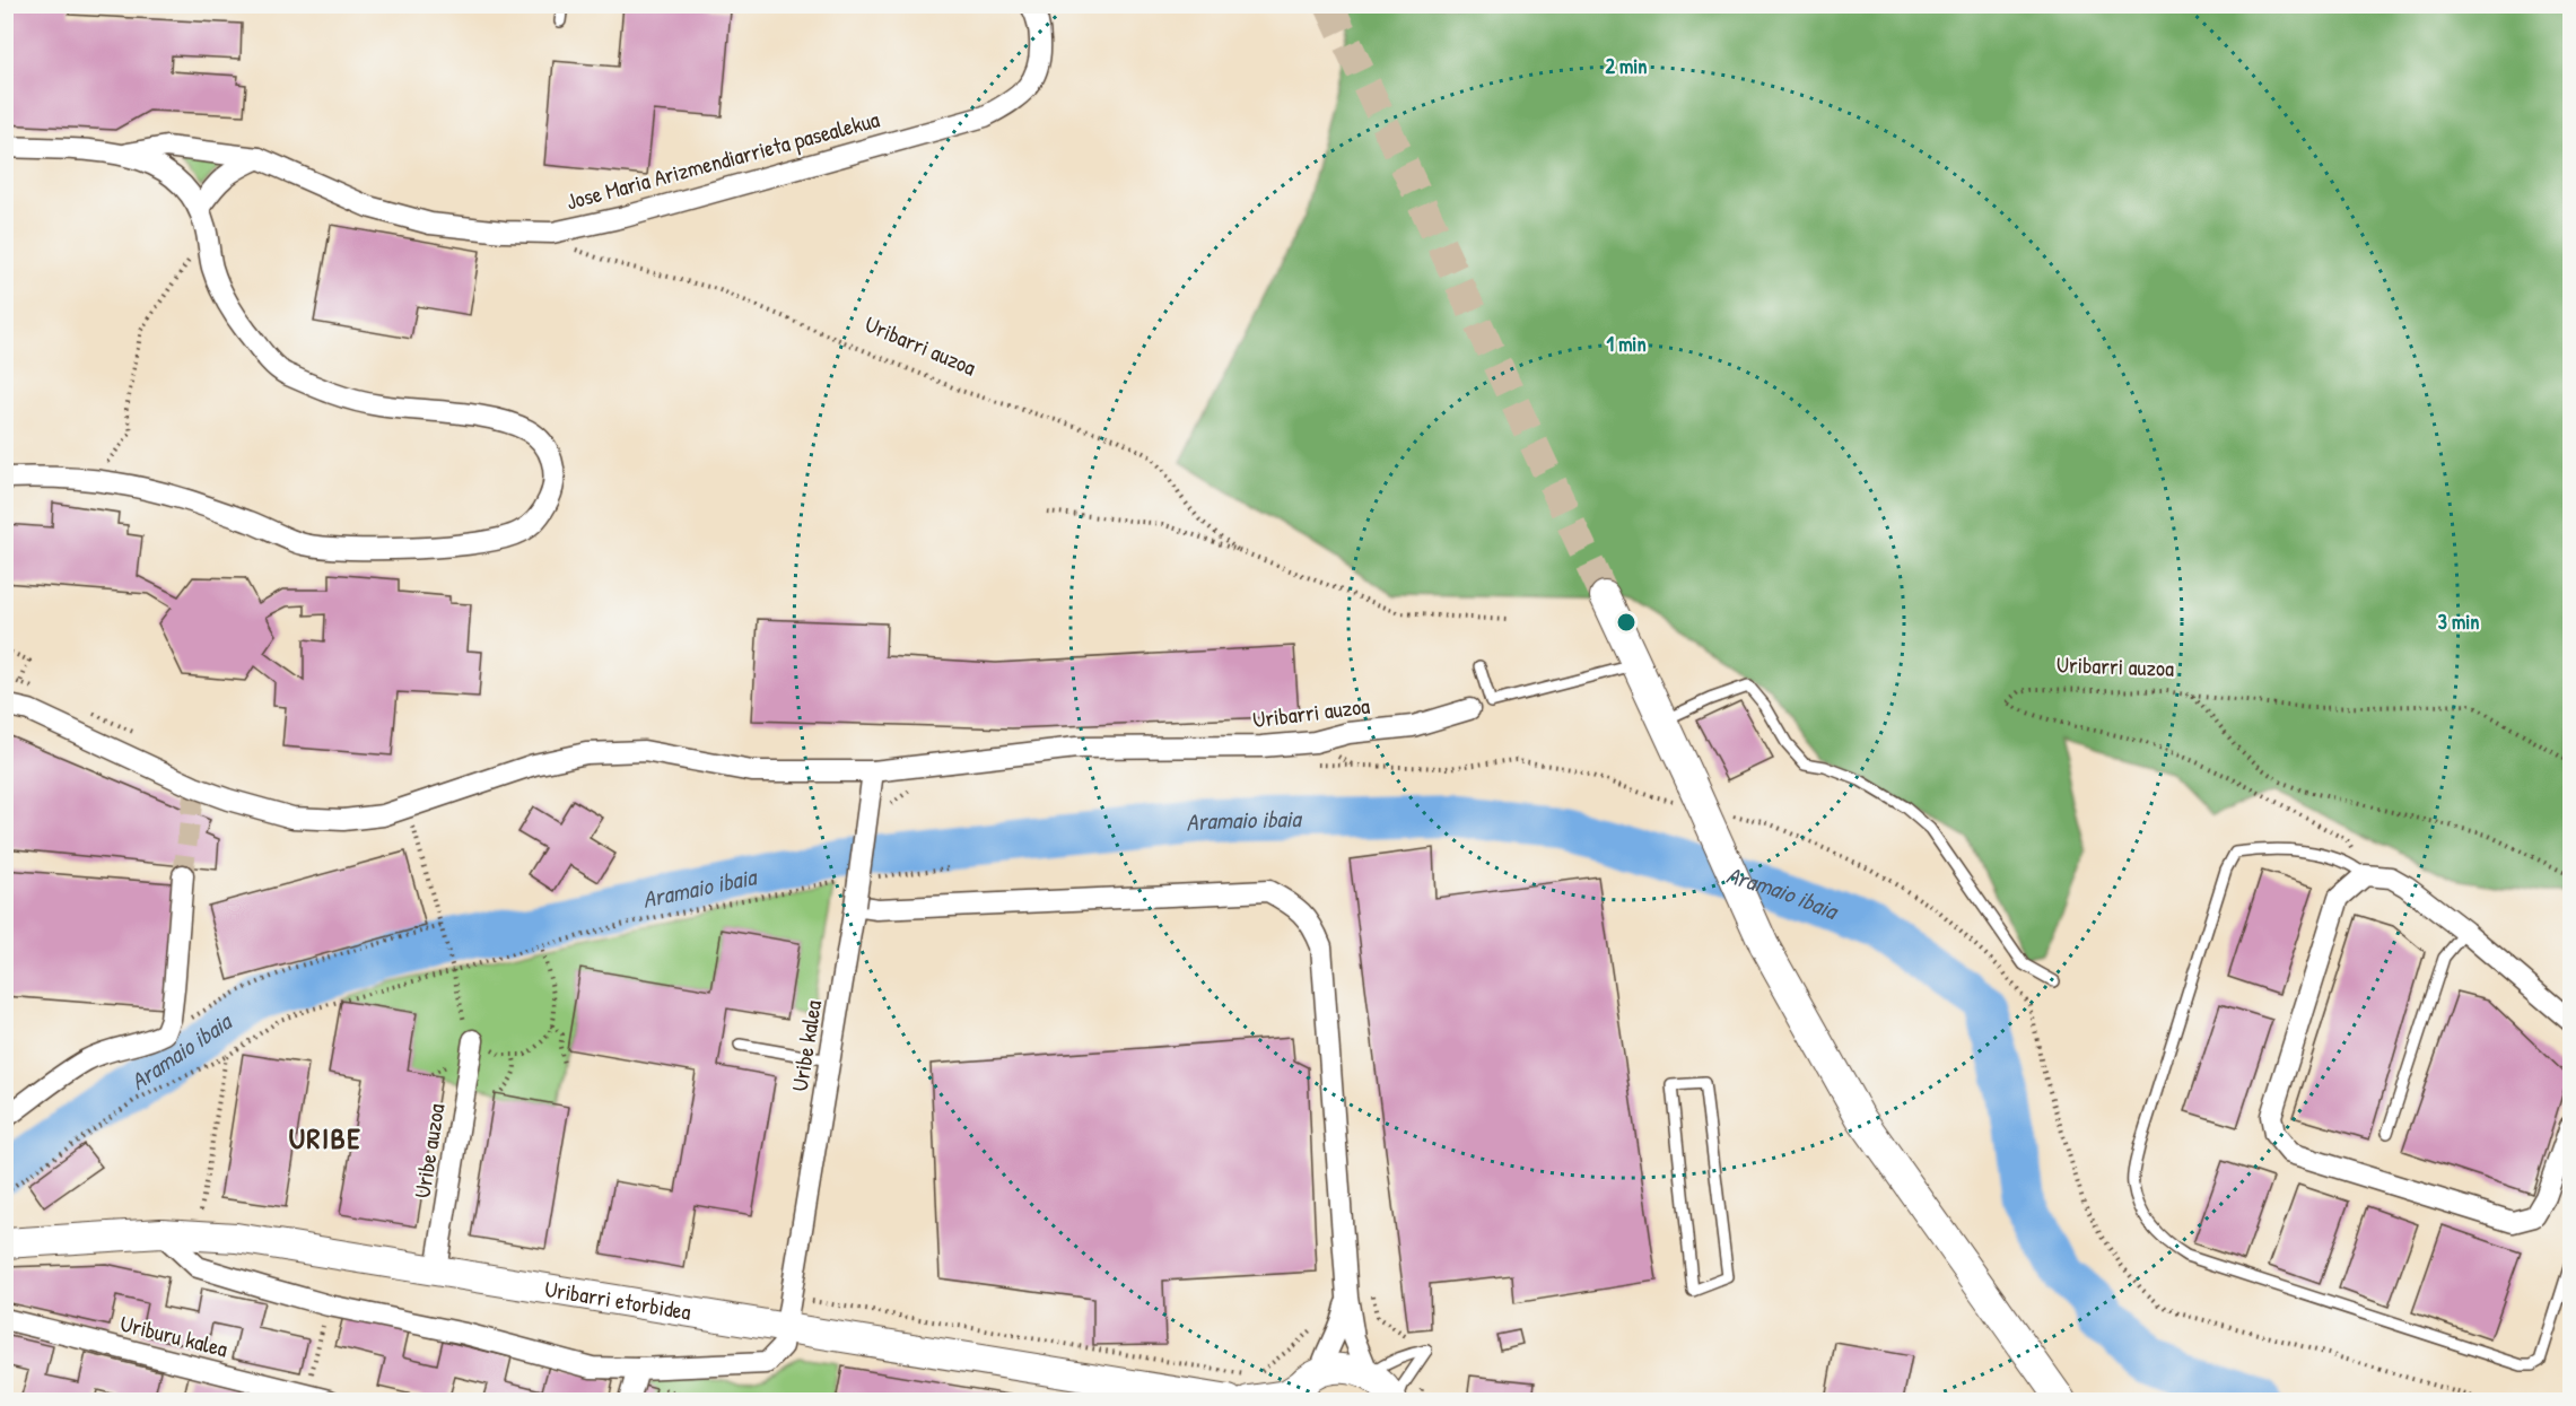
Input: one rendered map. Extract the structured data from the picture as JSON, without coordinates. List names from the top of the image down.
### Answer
{
  "streets": {
    "street": [
      "Jose Maria Arizmendiarrieta pasealekua",
      "Uribarri auzoa",
      "Uribe kalea",
      "Uribe auzoa",
      "Uribarri etorbidea",
      "Uriburu kalea"
    ]
  },
  "crossings": [
    ["Jose Maria Arizmendiarrieta pasealekua", "Uribarri auzoa"],
    ["Uribarri auzoa", "Uribe kalea"],
    ["Uribe kalea", "Uribarri etorbidea"],
    ["Uribe auzoa", "Uribarri etorbidea"]
  ],
  "districts": ["URIBE"],
  "water": ["Aramaio ibaia"],
  "rings": ["2 min", "1 min", "3 min"]
}
